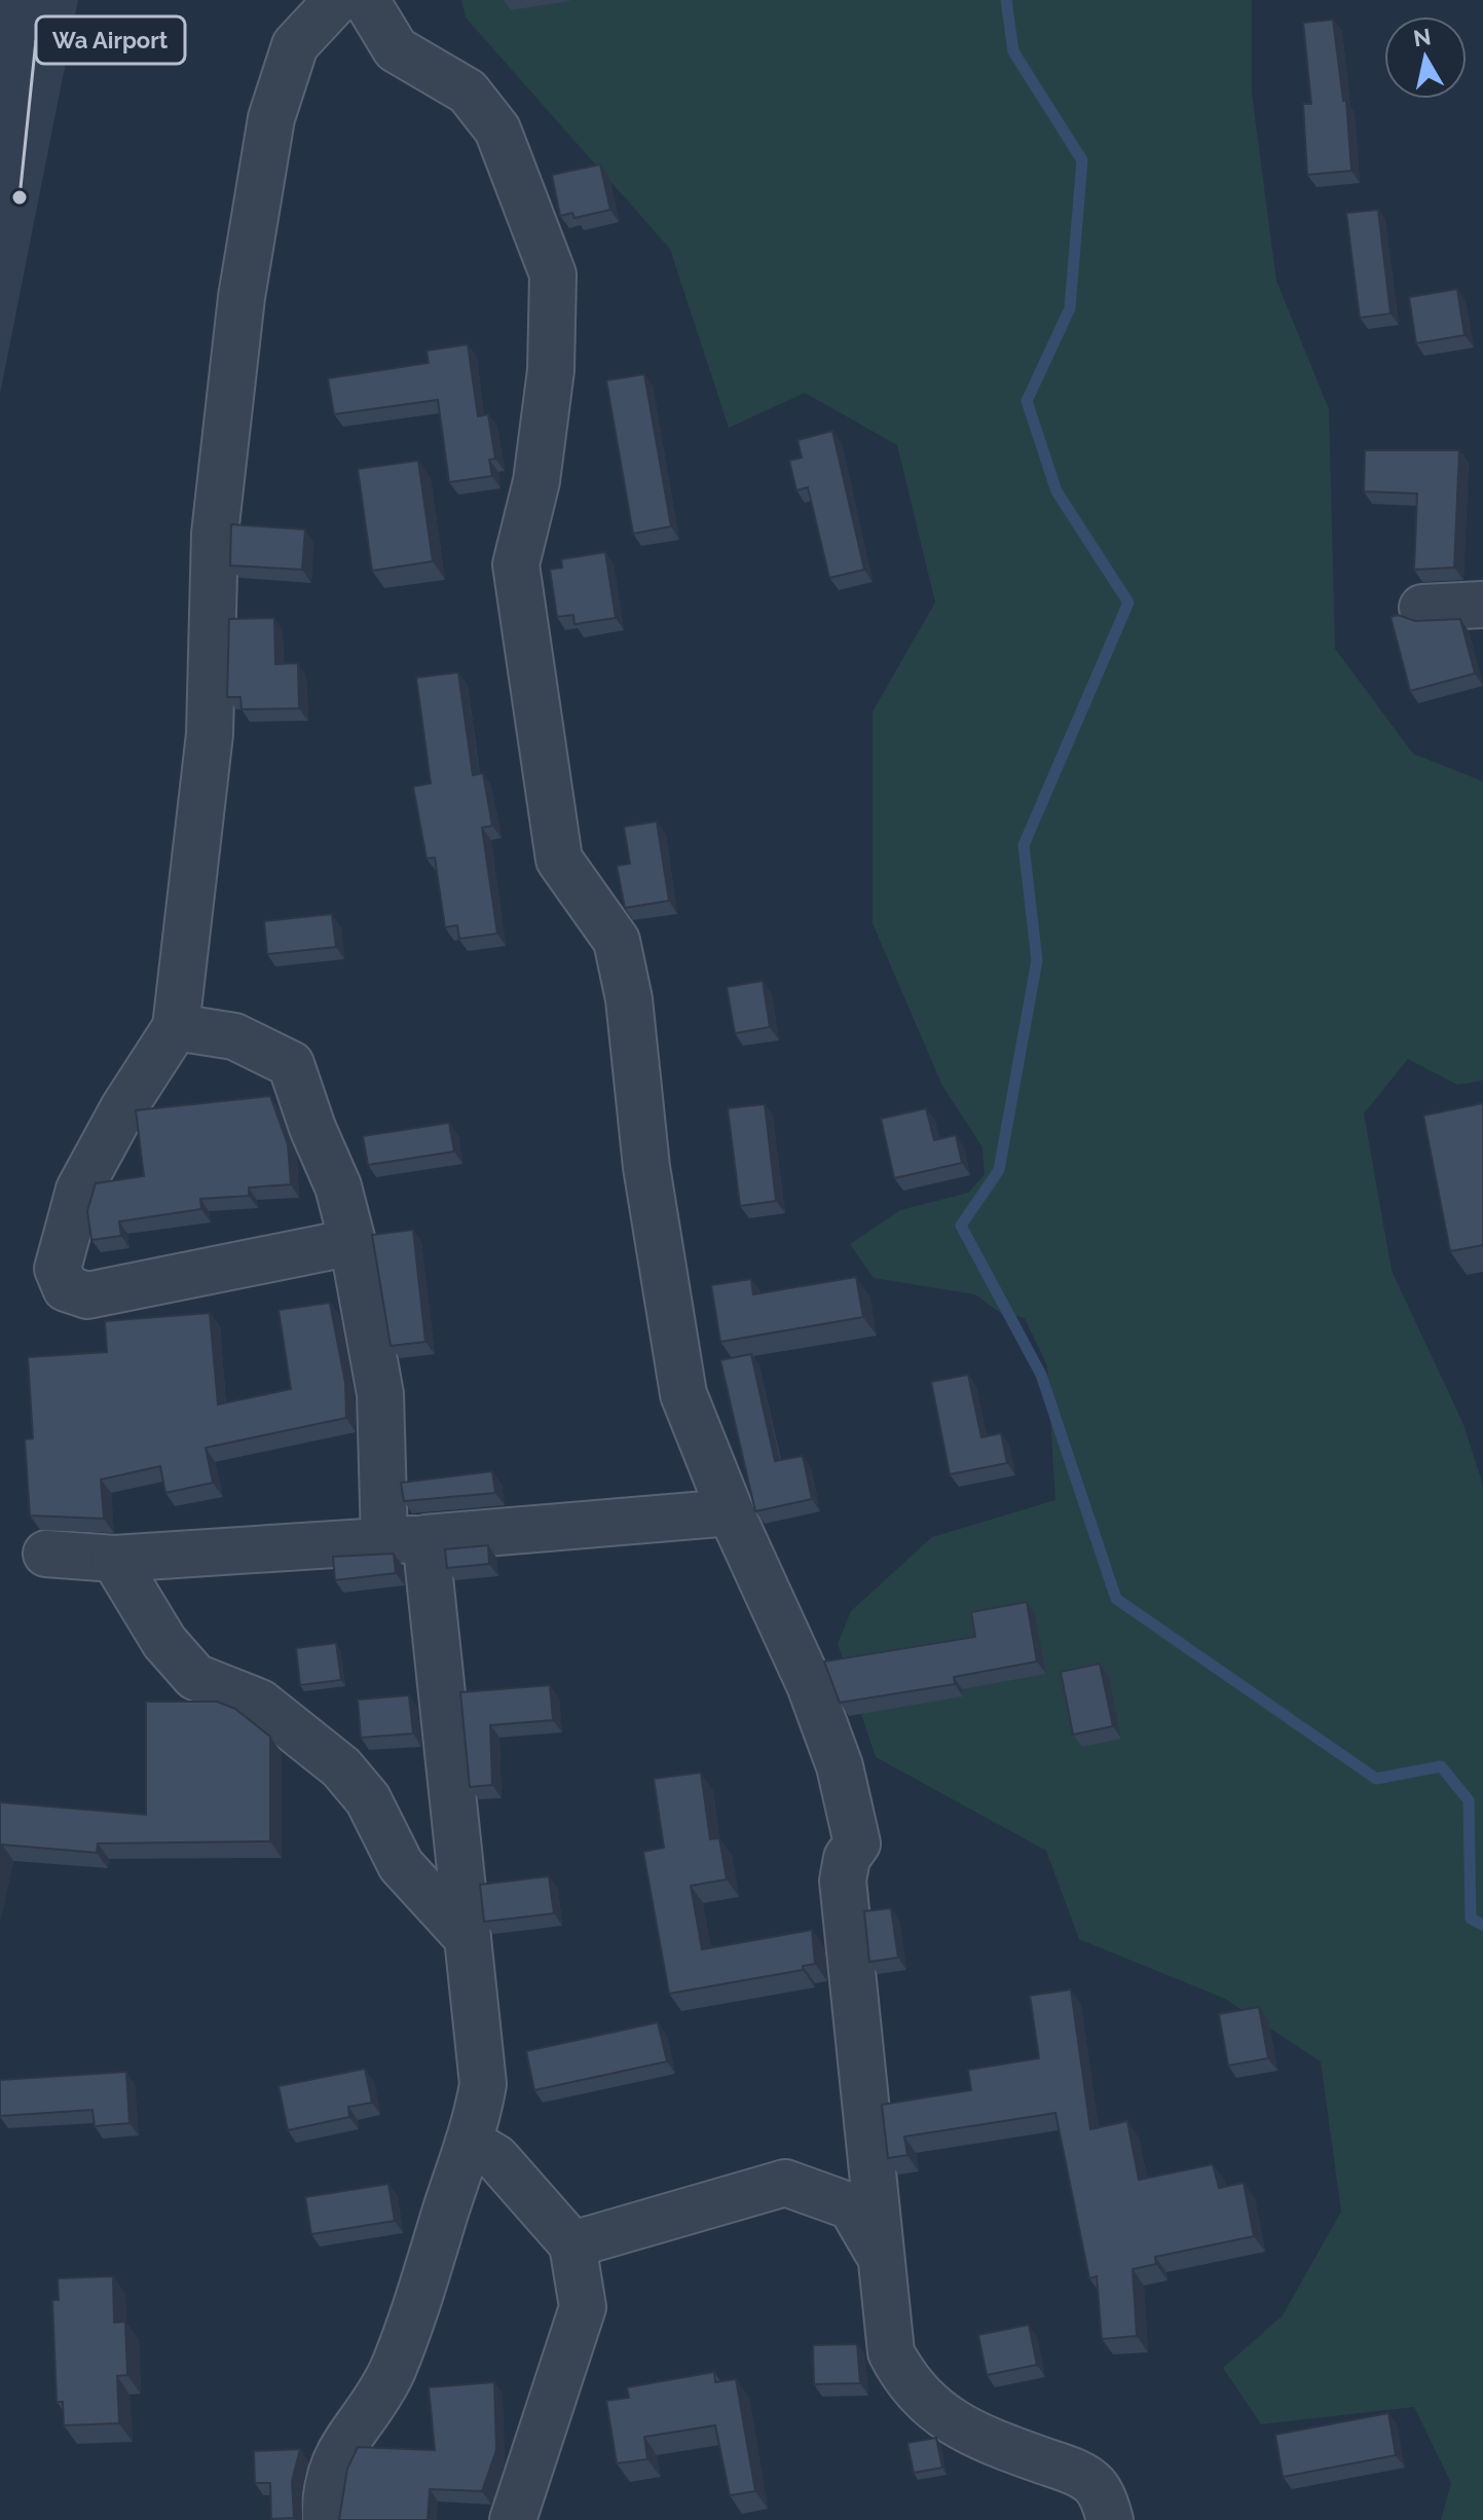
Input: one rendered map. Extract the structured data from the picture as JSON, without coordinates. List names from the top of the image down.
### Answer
{
  "places": ["Wa Airport"],
  "north": "top"
}
